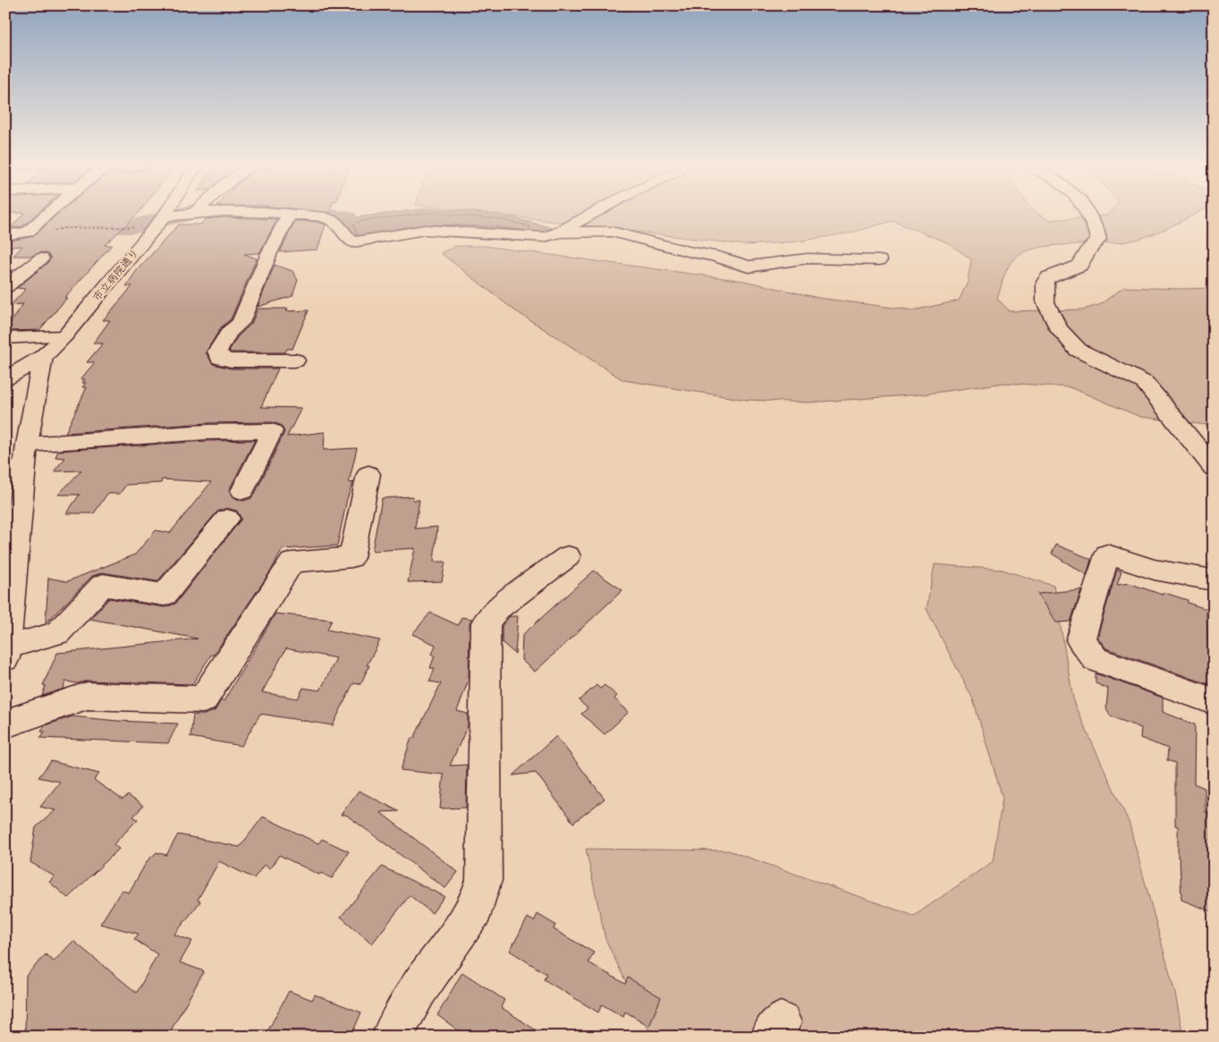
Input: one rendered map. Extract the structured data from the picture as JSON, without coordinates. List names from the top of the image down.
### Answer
{
  "streets": {
    "street": ["市立病院通り"]
  }
}
